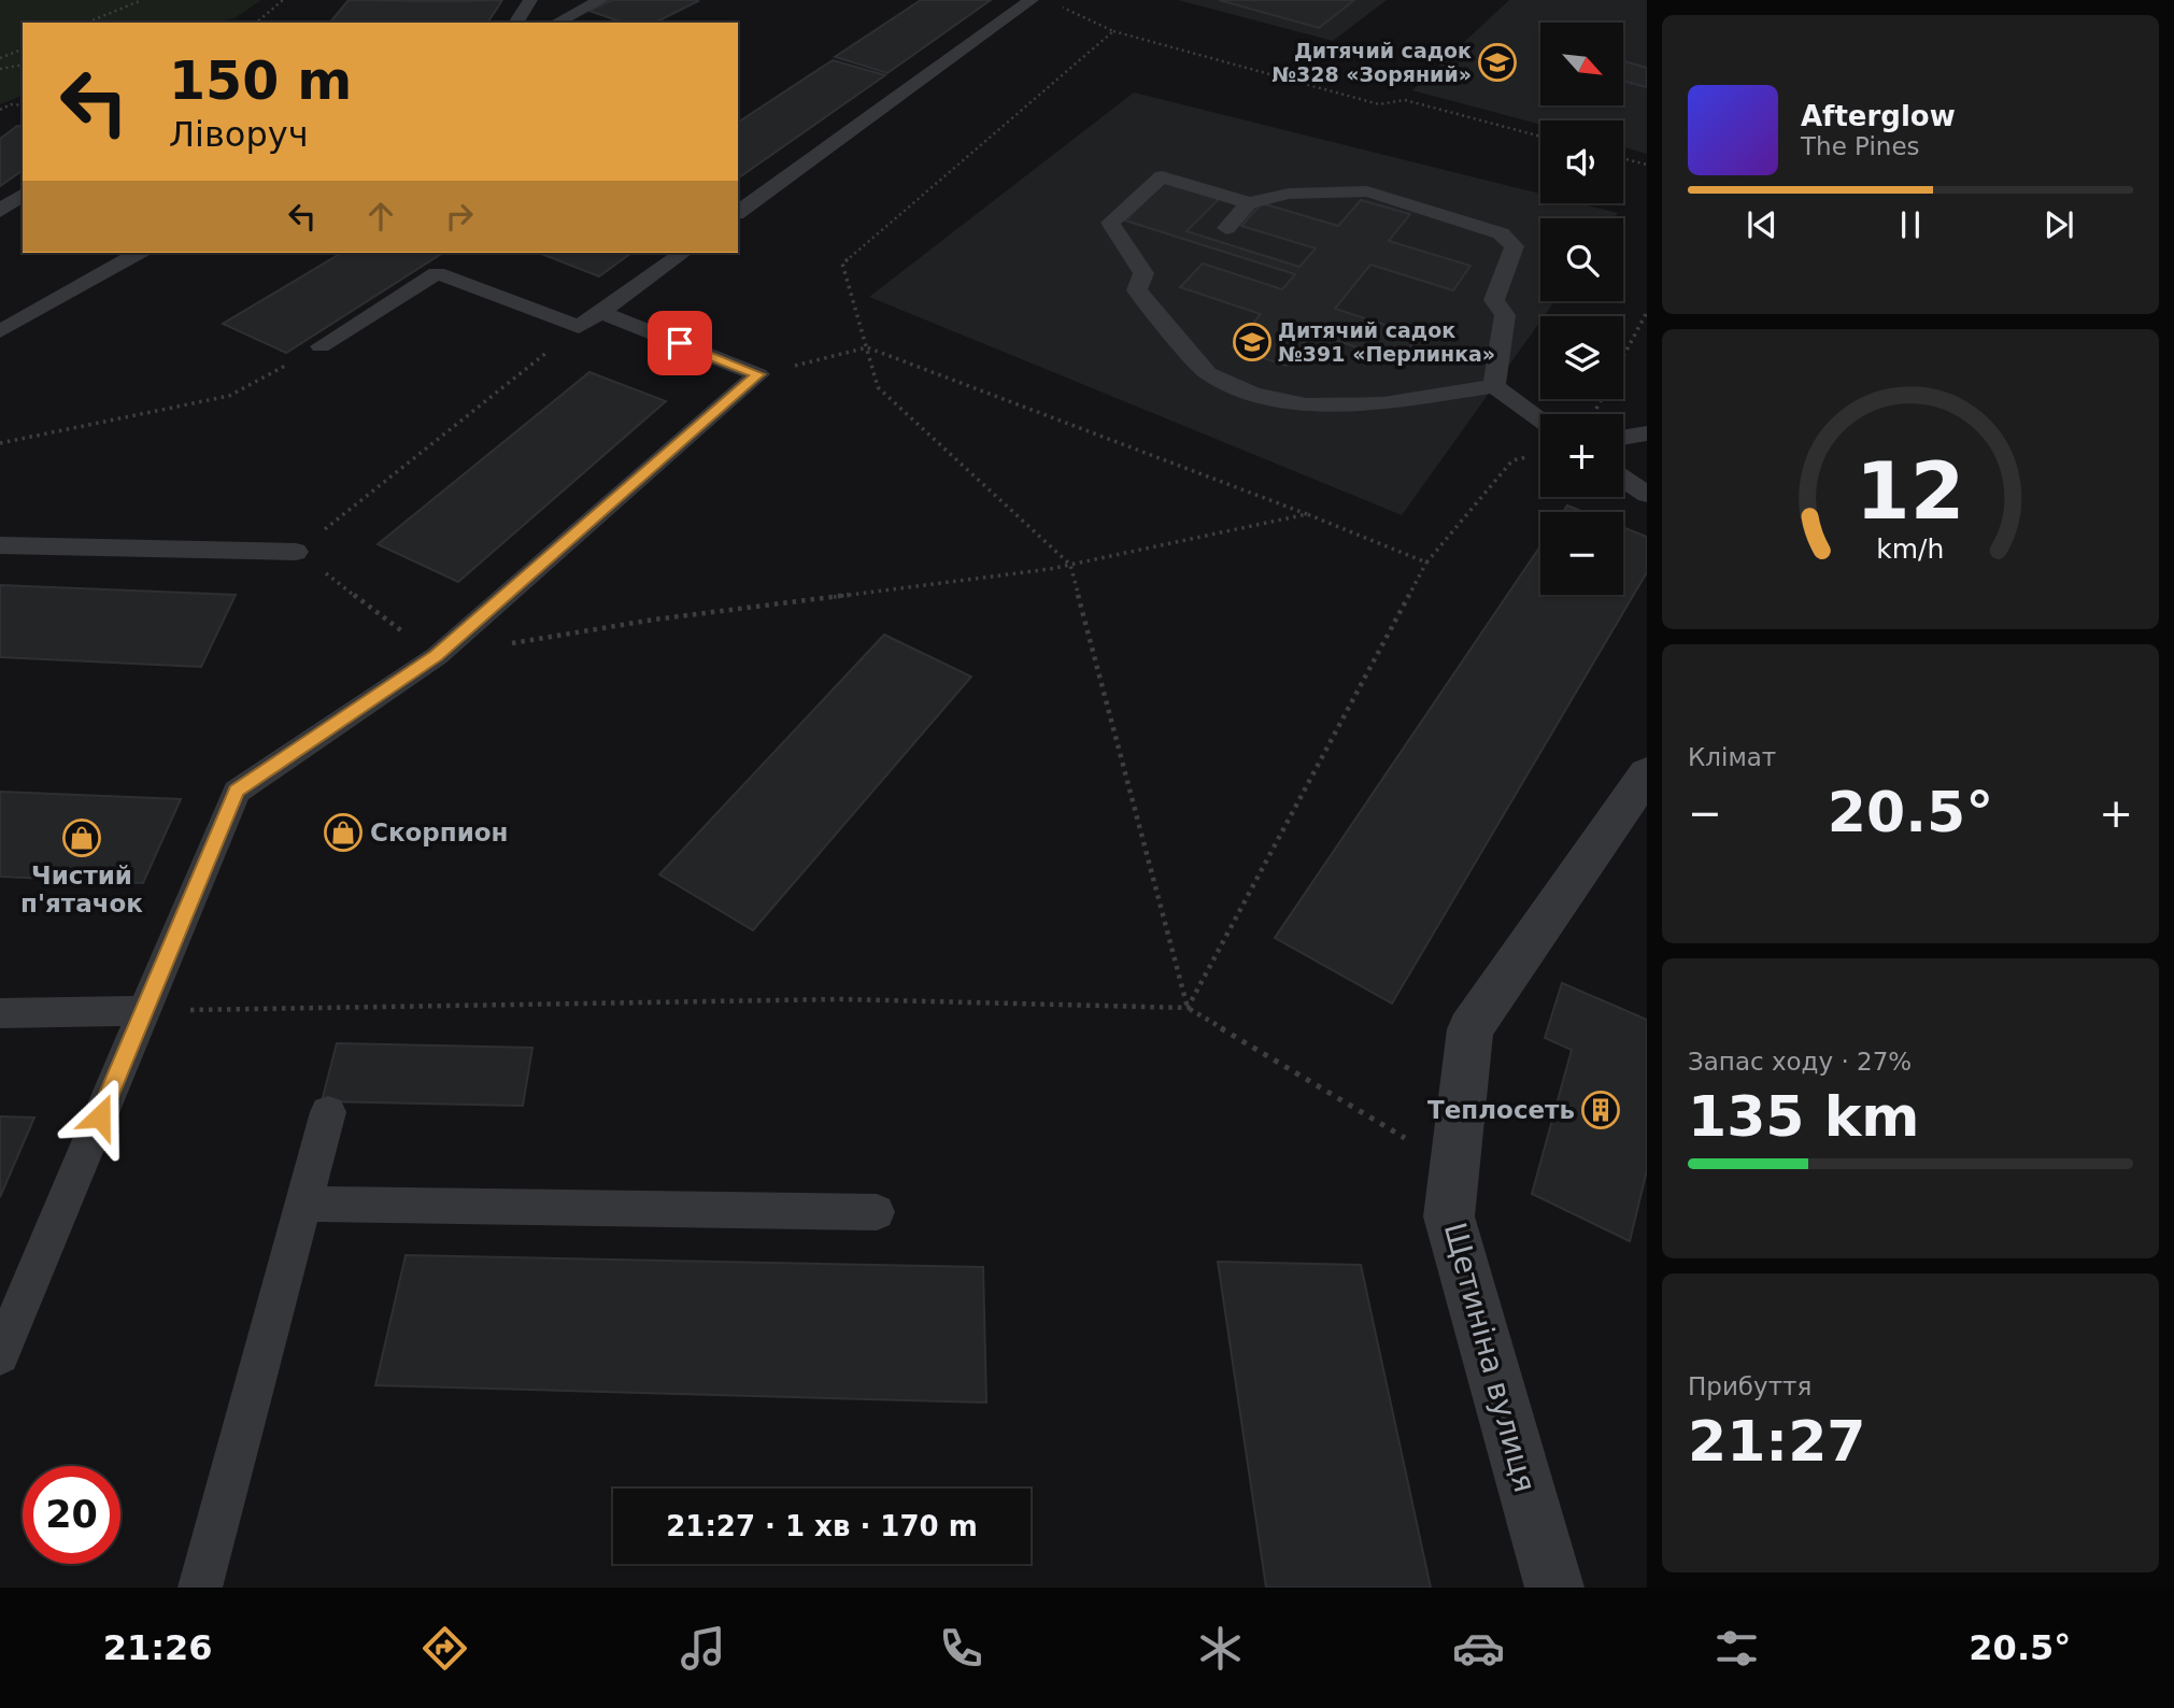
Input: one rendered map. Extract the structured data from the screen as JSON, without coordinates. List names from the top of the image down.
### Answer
{
  "streets": {
    "street": ["Щетиніна вулиця"]
  },
  "places": {
    "school or university": ["Дитячий садок №328 «Зоряний»", "Дитячий садок №391 «Перлинка»"],
    "shop": ["Скорпион", "Чистий п'ятачок"],
    "building": ["Теплосеть"]
  },
  "north": "bottom right",
  "page": {
    "map_buttons": ["+", "−"],
    "turn": ["150 m", "Ліворуч"],
    "song": ["Afterglow", "The Pines"],
    "tile": [
      "Клімат",
      ["Запас ходу · 27%", "135 km"],
      ["Прибуття", "21:27"]
    ],
    "heat": ["−", "20.5°", "+"],
    "limit": "20",
    "trip": "21:27 · 1 хв · 170 m",
    "tabs": ["21:26", "20.5°"],
    "gauge": ["12", "km/h"]
  }
}
